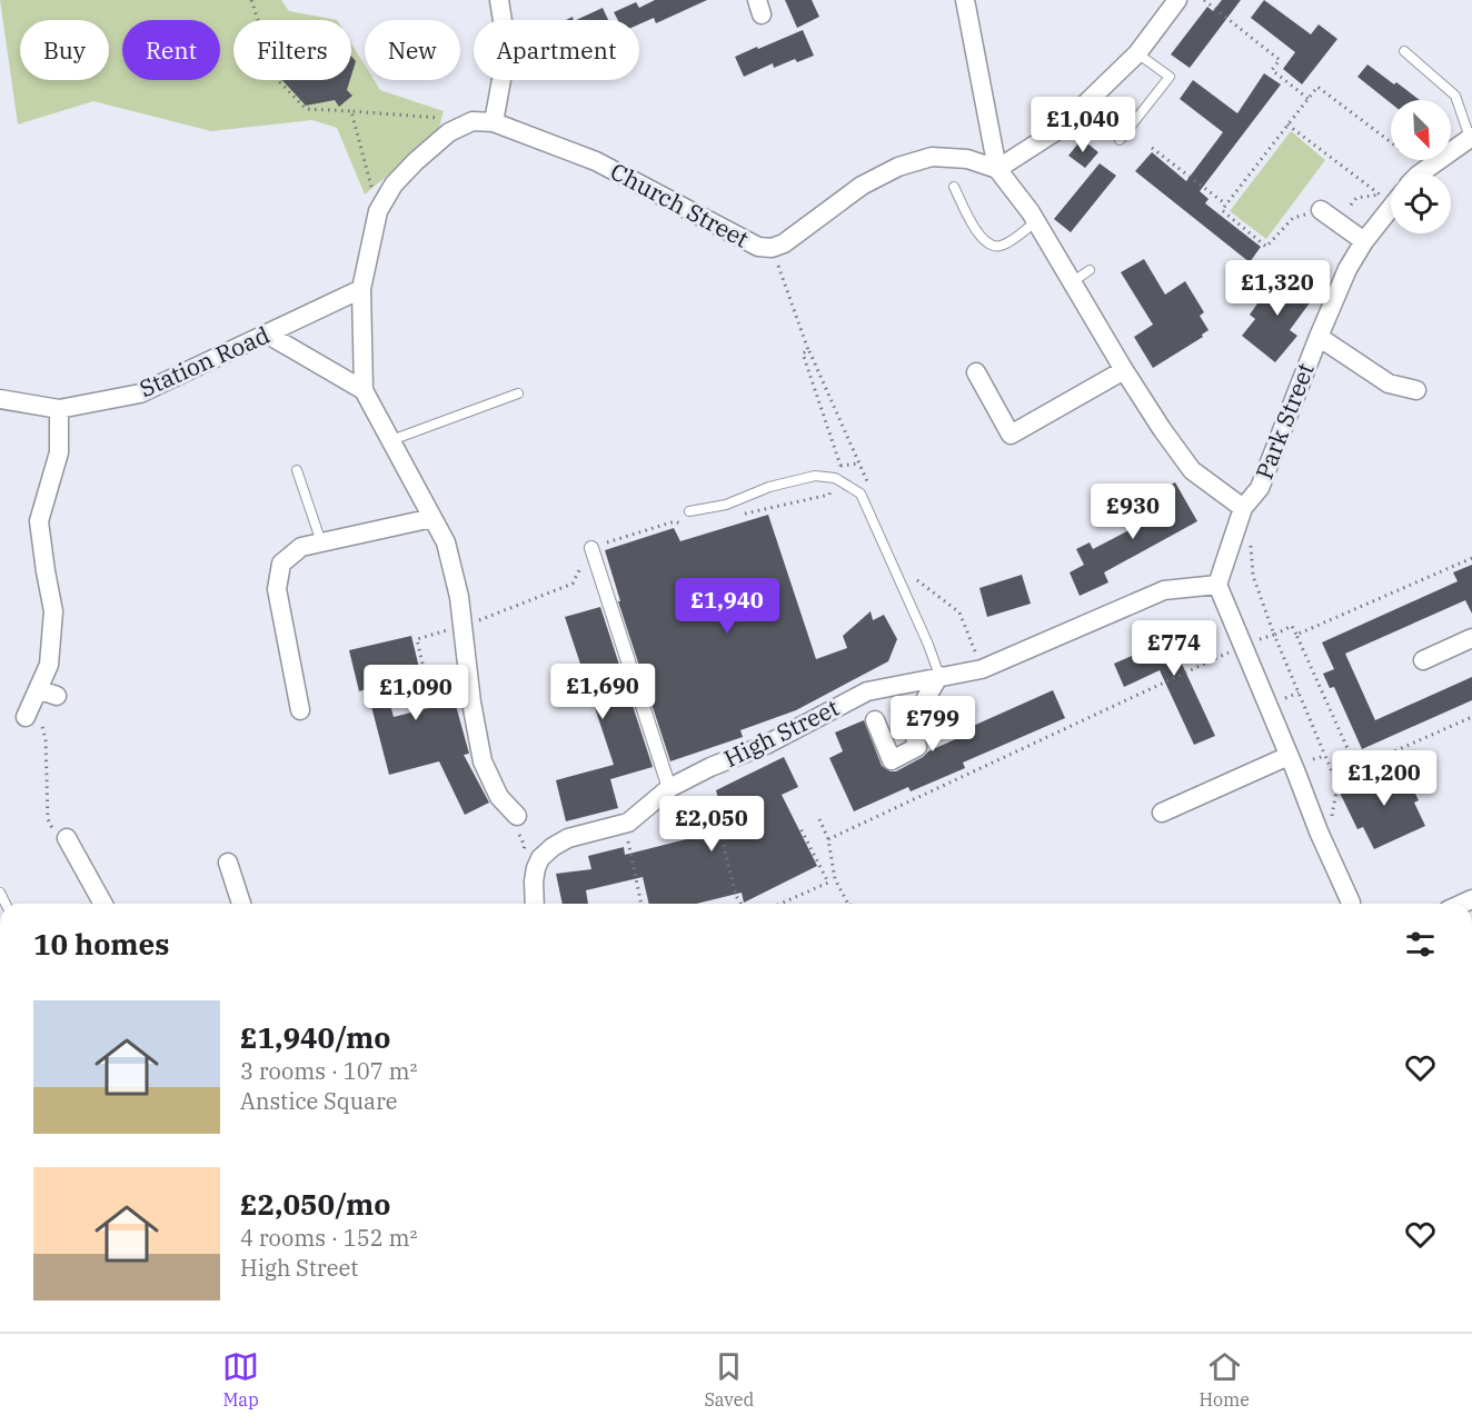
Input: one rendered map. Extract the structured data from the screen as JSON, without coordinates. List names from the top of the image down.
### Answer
{
  "streets": {
    "street": [
      "Church Street",
      "Station Road",
      "Park Street",
      "High Street"
    ]
  },
  "crossings": [
    ["Park Street", "High Street"]
  ],
  "north": "bottom right",
  "page": {
    "chip": [
      "Buy",
      "Rent",
      "Filters",
      "New",
      "Apartment"
    ],
    "price": [
      "£1,040",
      "£1,320",
      "£930",
      "£1,940",
      "£774",
      "£1,690",
      "£1,090",
      "£799",
      "£1,200",
      "£2,050"
    ],
    "heading": "10 homes",
    "list": [
      {
        "name": "£1,940/mo",
        "note": "3 rooms · 107 m² · Anstice Square"
      },
      {
        "name": "£2,050/mo",
        "note": "4 rooms · 152 m² · High Street"
      }
    ],
    "tabs": ["Map", "Saved", "Home"]
  }
}
